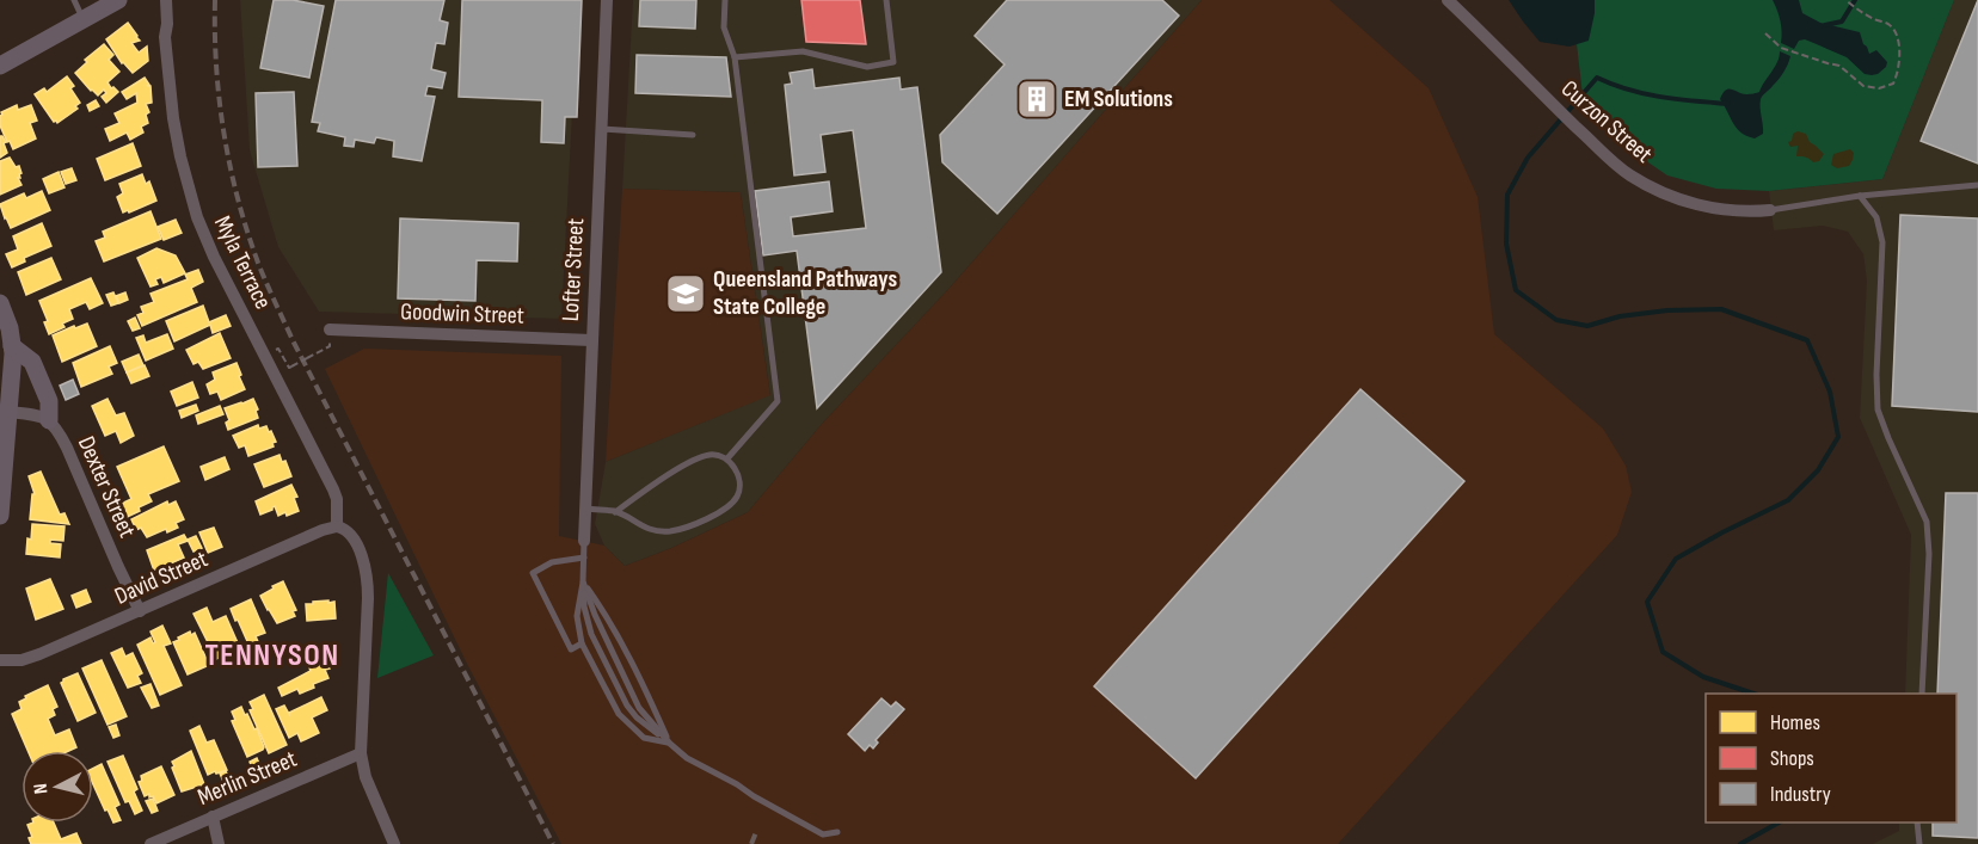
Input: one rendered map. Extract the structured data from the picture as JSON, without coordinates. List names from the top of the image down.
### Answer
{
  "streets": {
    "street": [
      "Curzon Street",
      "Myla Terrace",
      "Lofter Street",
      "Goodwin Street",
      "Dexter Street",
      "David Street",
      "Merlin Street"
    ]
  },
  "crossings": [
    ["Myla Terrace", "David Street"],
    ["Lofter Street", "Goodwin Street"],
    ["Dexter Street", "David Street"]
  ],
  "districts": ["TENNYSON"],
  "places": {
    "building": ["EM Solutions"],
    "school or university": ["Queensland Pathways State College"]
  },
  "legend": ["Homes", "Shops", "Industry"],
  "north": "left"
}
